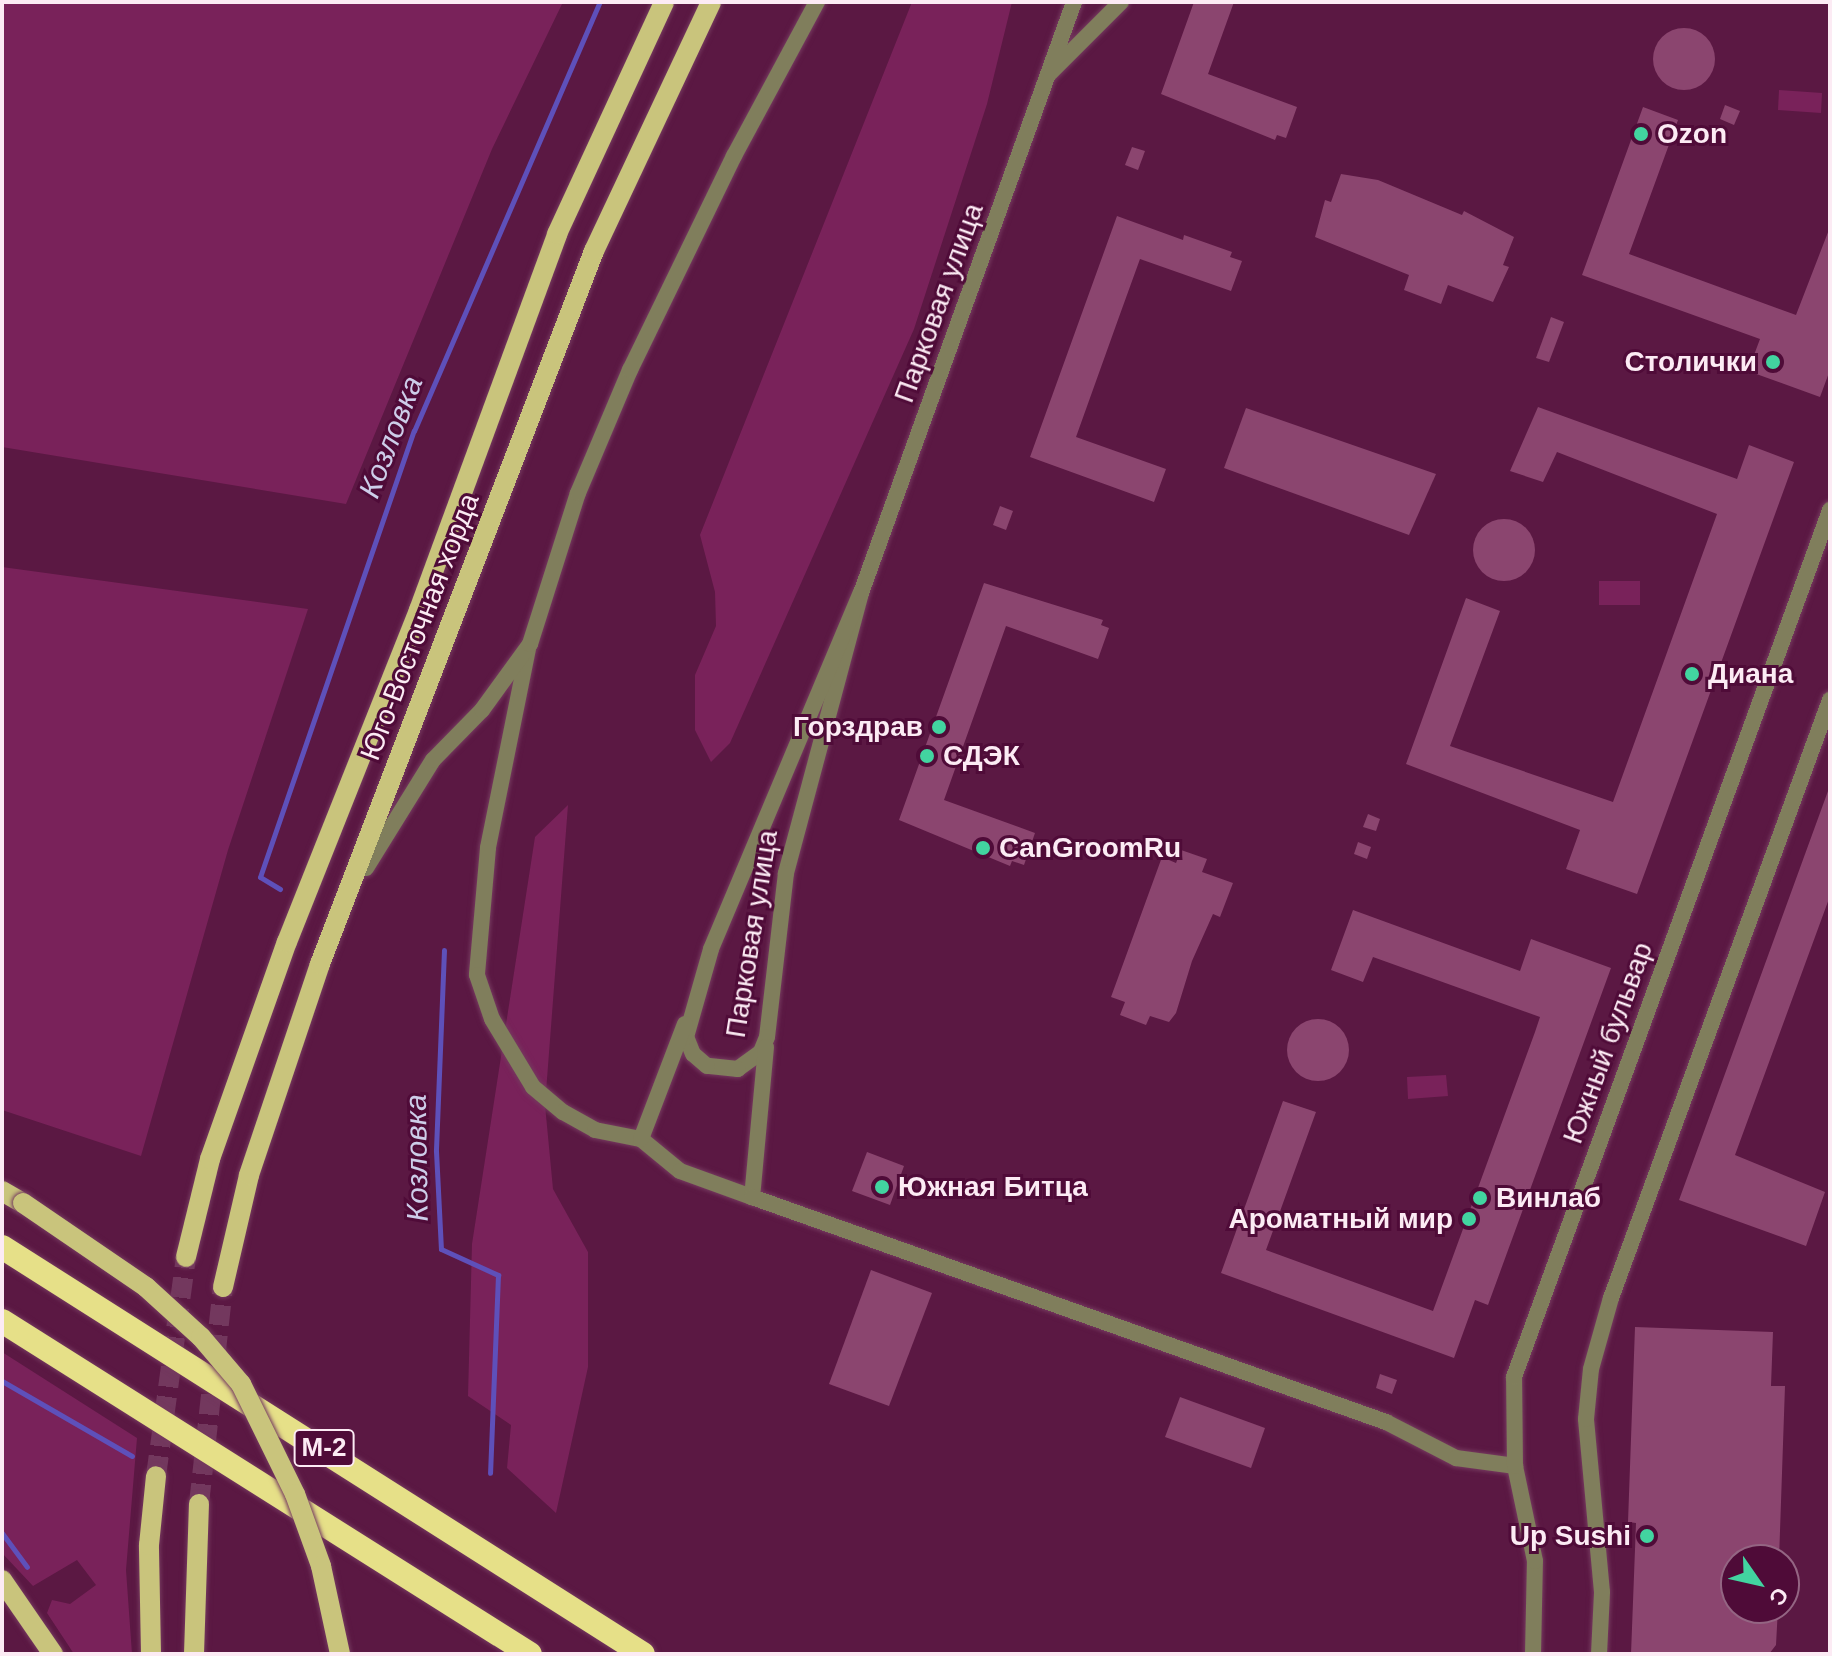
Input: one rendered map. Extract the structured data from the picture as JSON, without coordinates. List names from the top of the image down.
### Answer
{
  "streets": {
    "highway": ["М-2"],
    "main road": ["Юго-Восточная хорда"],
    "street": ["Парковая улица", "Южный бульвар"]
  },
  "water": ["Козловка"],
  "places": [
    "Ozon",
    "Столички",
    "Диана",
    "Горздрав",
    "СДЭК",
    "CanGroomRu",
    "Южная Битца",
    "Винлаб",
    "Ароматный мир",
    "Up Sushi"
  ],
  "north": "bottom right"
}
